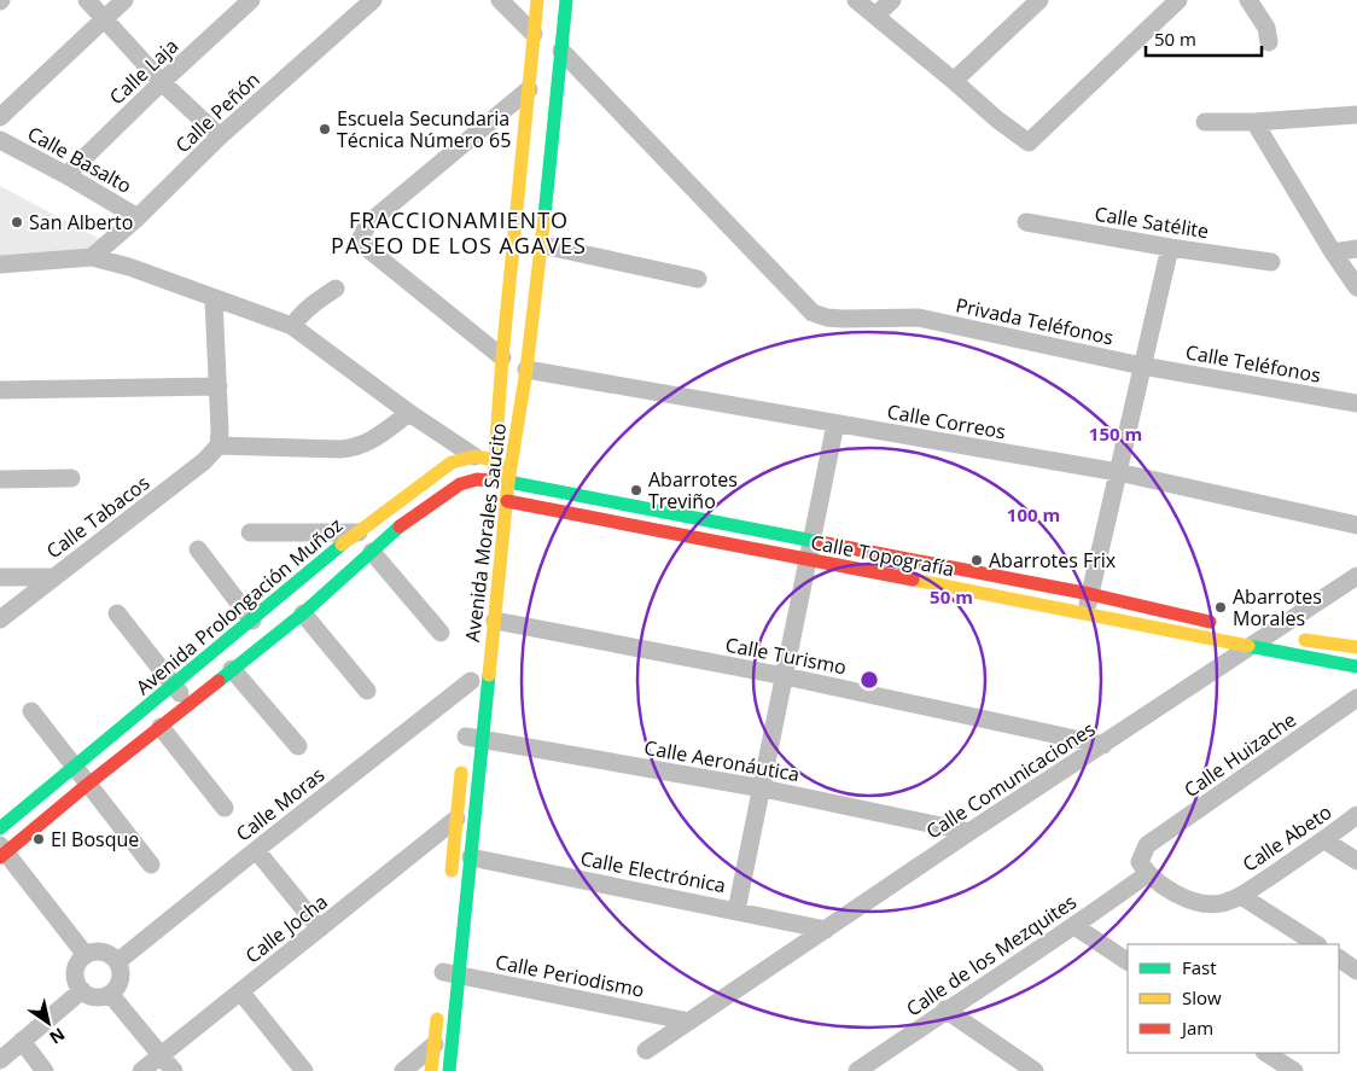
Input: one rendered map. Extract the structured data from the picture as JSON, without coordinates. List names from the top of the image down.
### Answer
{
  "streets": {
    "street": [
      "Calle Laja",
      "Calle Peñón",
      "Calle Basalto",
      "Calle Satélite",
      "Privada Teléfonos",
      "Calle Teléfonos",
      "Calle Correos",
      "Calle Tabacos",
      "Avenida Morales Saucito",
      "Calle Topografía",
      "Avenida Prolongación Muñoz",
      "Calle Turismo",
      "Calle Huizache",
      "Calle Aeronáutica",
      "Calle Comunicaciones",
      "Calle Moras",
      "Calle Abeto",
      "Calle Electrónica",
      "Calle Jocha",
      "Calle de los Mezquites",
      "Calle Periodismo"
    ]
  },
  "crossings": [
    ["Calle Laja", "Calle Basalto"],
    ["Calle Peñón", "Calle Basalto"],
    ["Privada Teléfonos", "Calle Teléfonos"],
    ["Privada Teléfonos", "Avenida Morales Saucito"],
    ["Calle Correos", "Avenida Morales Saucito"],
    ["Avenida Morales Saucito", "Calle Topografía"],
    ["Avenida Morales Saucito", "Avenida Prolongación Muñoz"],
    ["Avenida Morales Saucito", "Calle Turismo"],
    ["Avenida Morales Saucito", "Calle Aeronáutica"],
    ["Avenida Morales Saucito", "Calle Electrónica"],
    ["Avenida Morales Saucito", "Calle Jocha"],
    ["Avenida Morales Saucito", "Calle Periodismo"],
    ["Calle Topografía", "Calle Comunicaciones"],
    ["Calle Turismo", "Calle Comunicaciones"],
    ["Calle Huizache", "Calle de los Mezquites"],
    ["Calle Aeronáutica", "Calle Comunicaciones"],
    ["Calle Comunicaciones", "Calle Electrónica"],
    ["Calle Comunicaciones", "Calle Periodismo"]
  ],
  "districts": ["FRACCIONAMIENTO PASEO DE LOS AGAVES"],
  "places": [
    "Escuela Secundaria Técnica Número 65",
    "San Alberto",
    "Abarrotes Treviño",
    "Abarrotes Frix",
    "Abarrotes Morales",
    "El Bosque"
  ],
  "legend": ["Fast", "Slow", "Jam"],
  "scale_bar": "50 m",
  "north": "bottom right",
  "rings": ["150 m", "100 m", "50 m"]
}
